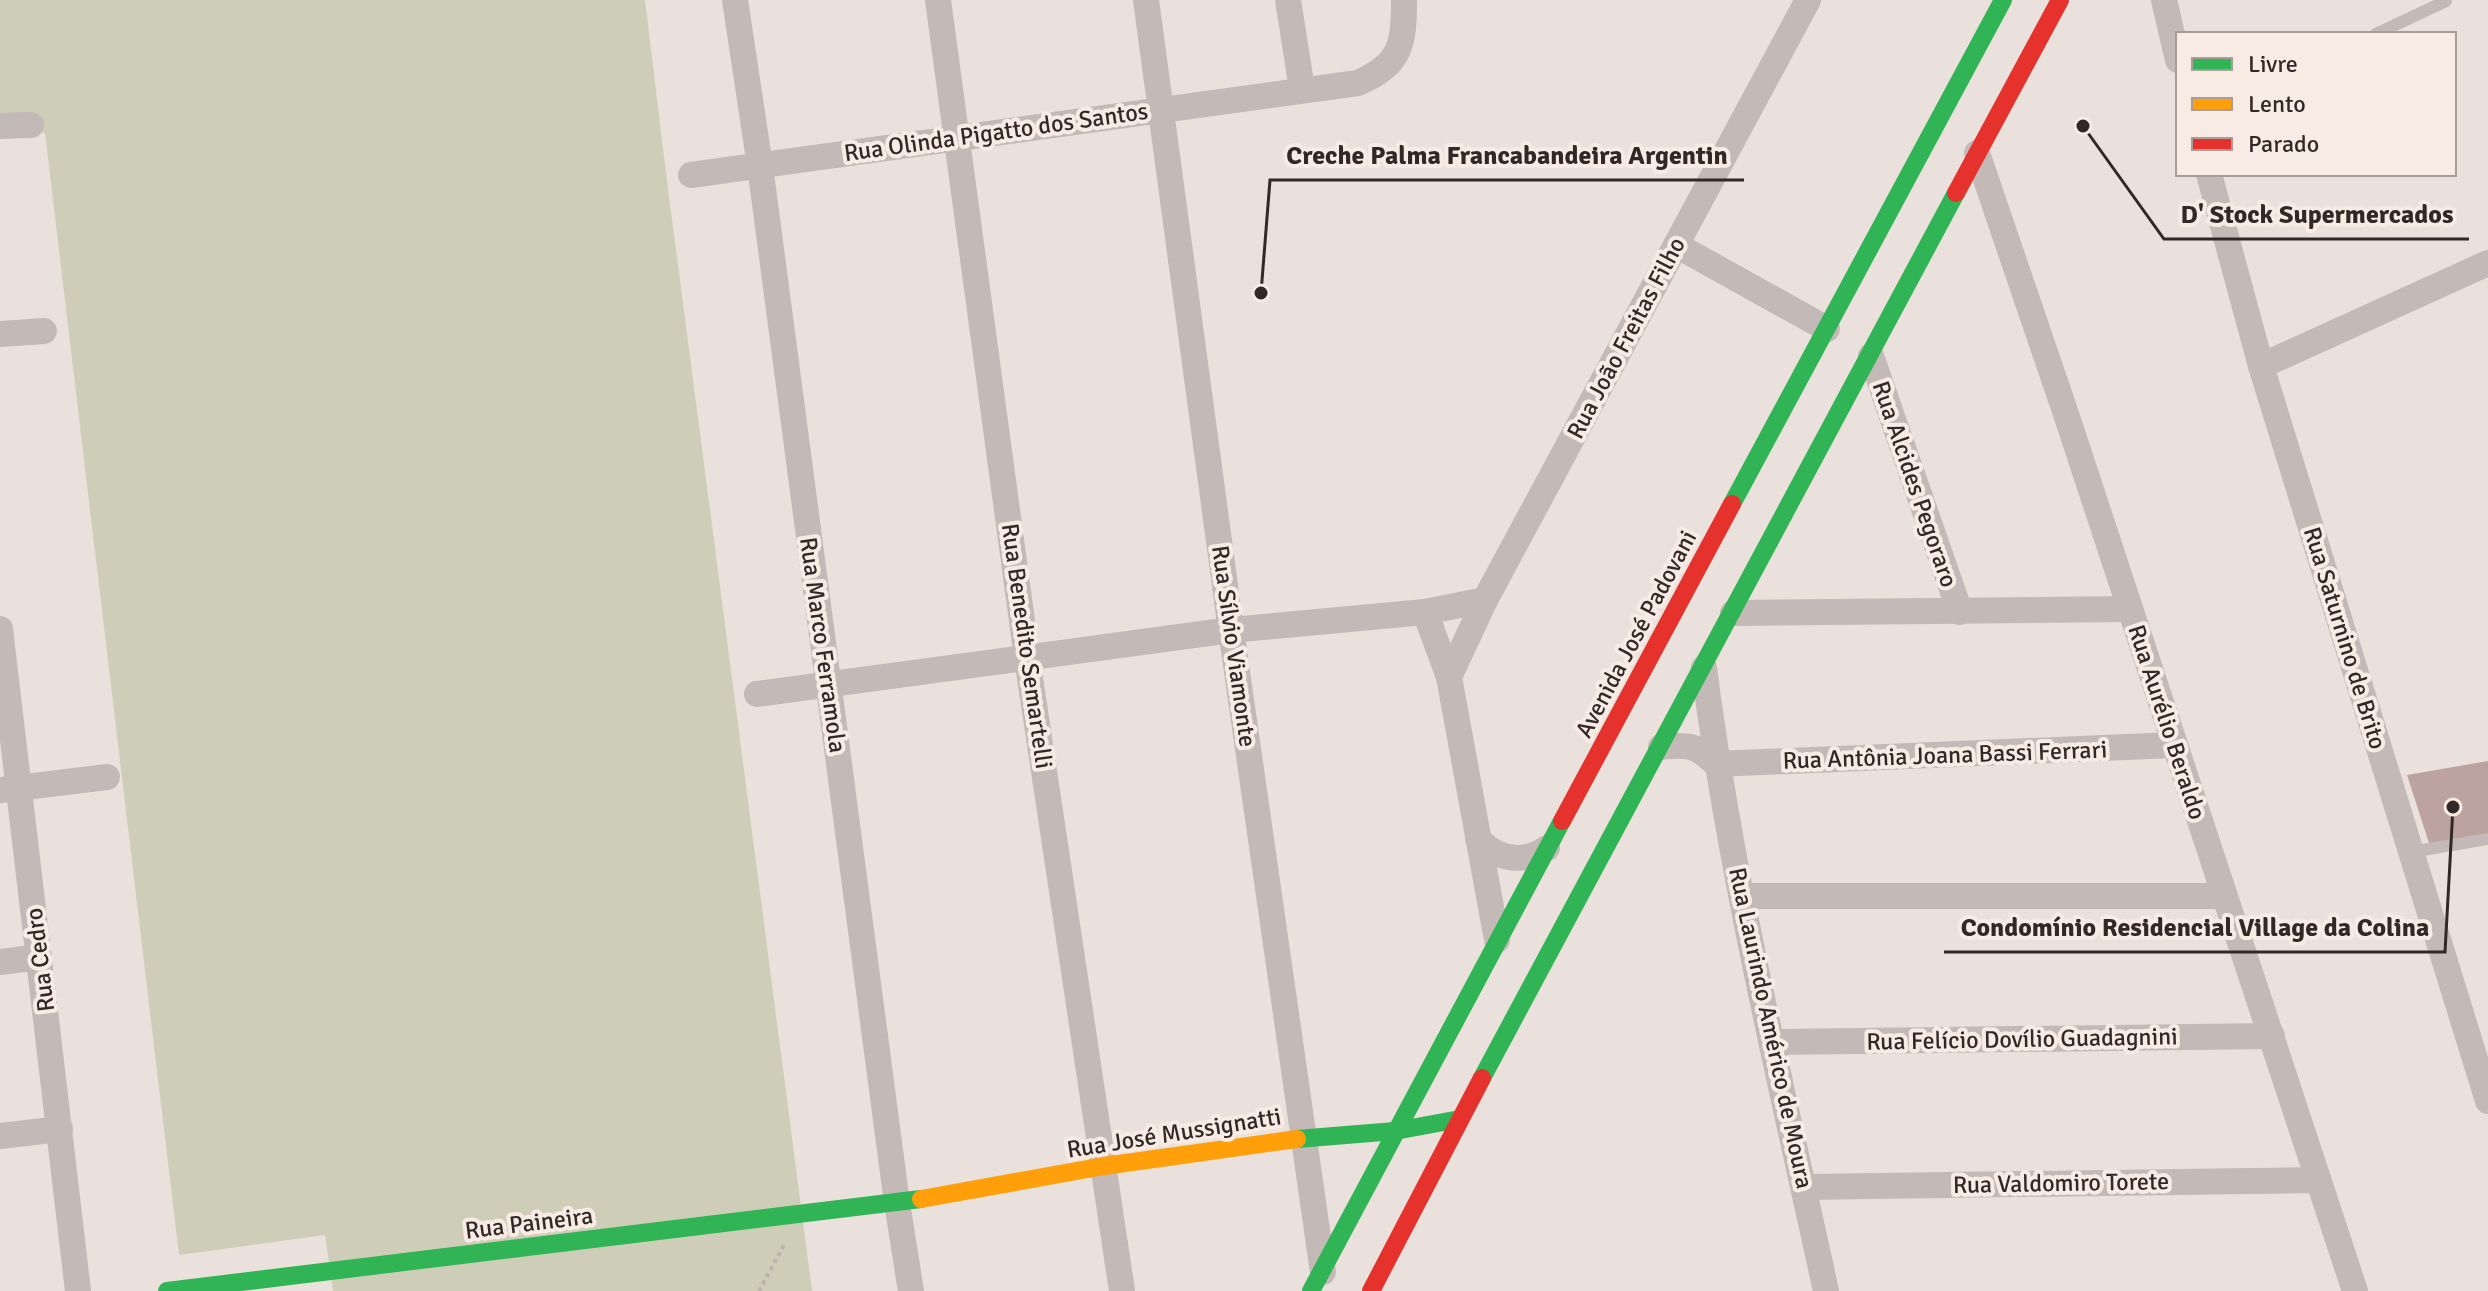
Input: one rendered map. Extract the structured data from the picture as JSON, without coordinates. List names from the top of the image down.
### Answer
{
  "streets": {
    "street": [
      "Rua Olinda Pigatto dos Santos",
      "Rua João Freitas Filho",
      "Rua Alcides Pegoraro",
      "Avenida José Padovani",
      "Rua Saturnino de Brito",
      "Rua Marco Ferramola",
      "Rua Benedito Semartelli",
      "Rua Sílvio Viamonte",
      "Rua Aurélio Beraldo",
      "Rua Antônia Joana Bassi Ferrari",
      "Rua Cedro",
      "Rua Laurindo Américo de Moura",
      "Rua Felício Dovílio Guadagnini",
      "Rua José Mussignatti",
      "Rua Valdomiro Torete",
      "Rua Paineira"
    ]
  },
  "crossings": [
    ["Rua Olinda Pigatto dos Santos", "Rua Marco Ferramola"],
    ["Rua Olinda Pigatto dos Santos", "Rua Benedito Semartelli"],
    ["Rua Olinda Pigatto dos Santos", "Rua Sílvio Viamonte"],
    ["Avenida José Padovani", "Rua Sílvio Viamonte"],
    ["Avenida José Padovani", "Rua José Mussignatti"],
    ["Rua Marco Ferramola", "Rua José Mussignatti"],
    ["Rua Marco Ferramola", "Rua Paineira"],
    ["Rua Benedito Semartelli", "Rua José Mussignatti"],
    ["Rua Sílvio Viamonte", "Rua José Mussignatti"],
    ["Rua Aurélio Beraldo", "Rua Antônia Joana Bassi Ferrari"],
    ["Rua Aurélio Beraldo", "Rua Felício Dovílio Guadagnini"],
    ["Rua Aurélio Beraldo", "Rua Valdomiro Torete"],
    ["Rua Antônia Joana Bassi Ferrari", "Rua Laurindo Américo de Moura"],
    ["Rua Laurindo Américo de Moura", "Rua Felício Dovílio Guadagnini"],
    ["Rua Laurindo Américo de Moura", "Rua Valdomiro Torete"],
    ["Rua José Mussignatti", "Rua Paineira"]
  ],
  "places": ["D' Stock Supermercados", "Creche Palma Francabandeira Argentin", "Condomínio Residencial Village da Colina"],
  "legend": ["Livre", "Lento", "Parado"]
}
